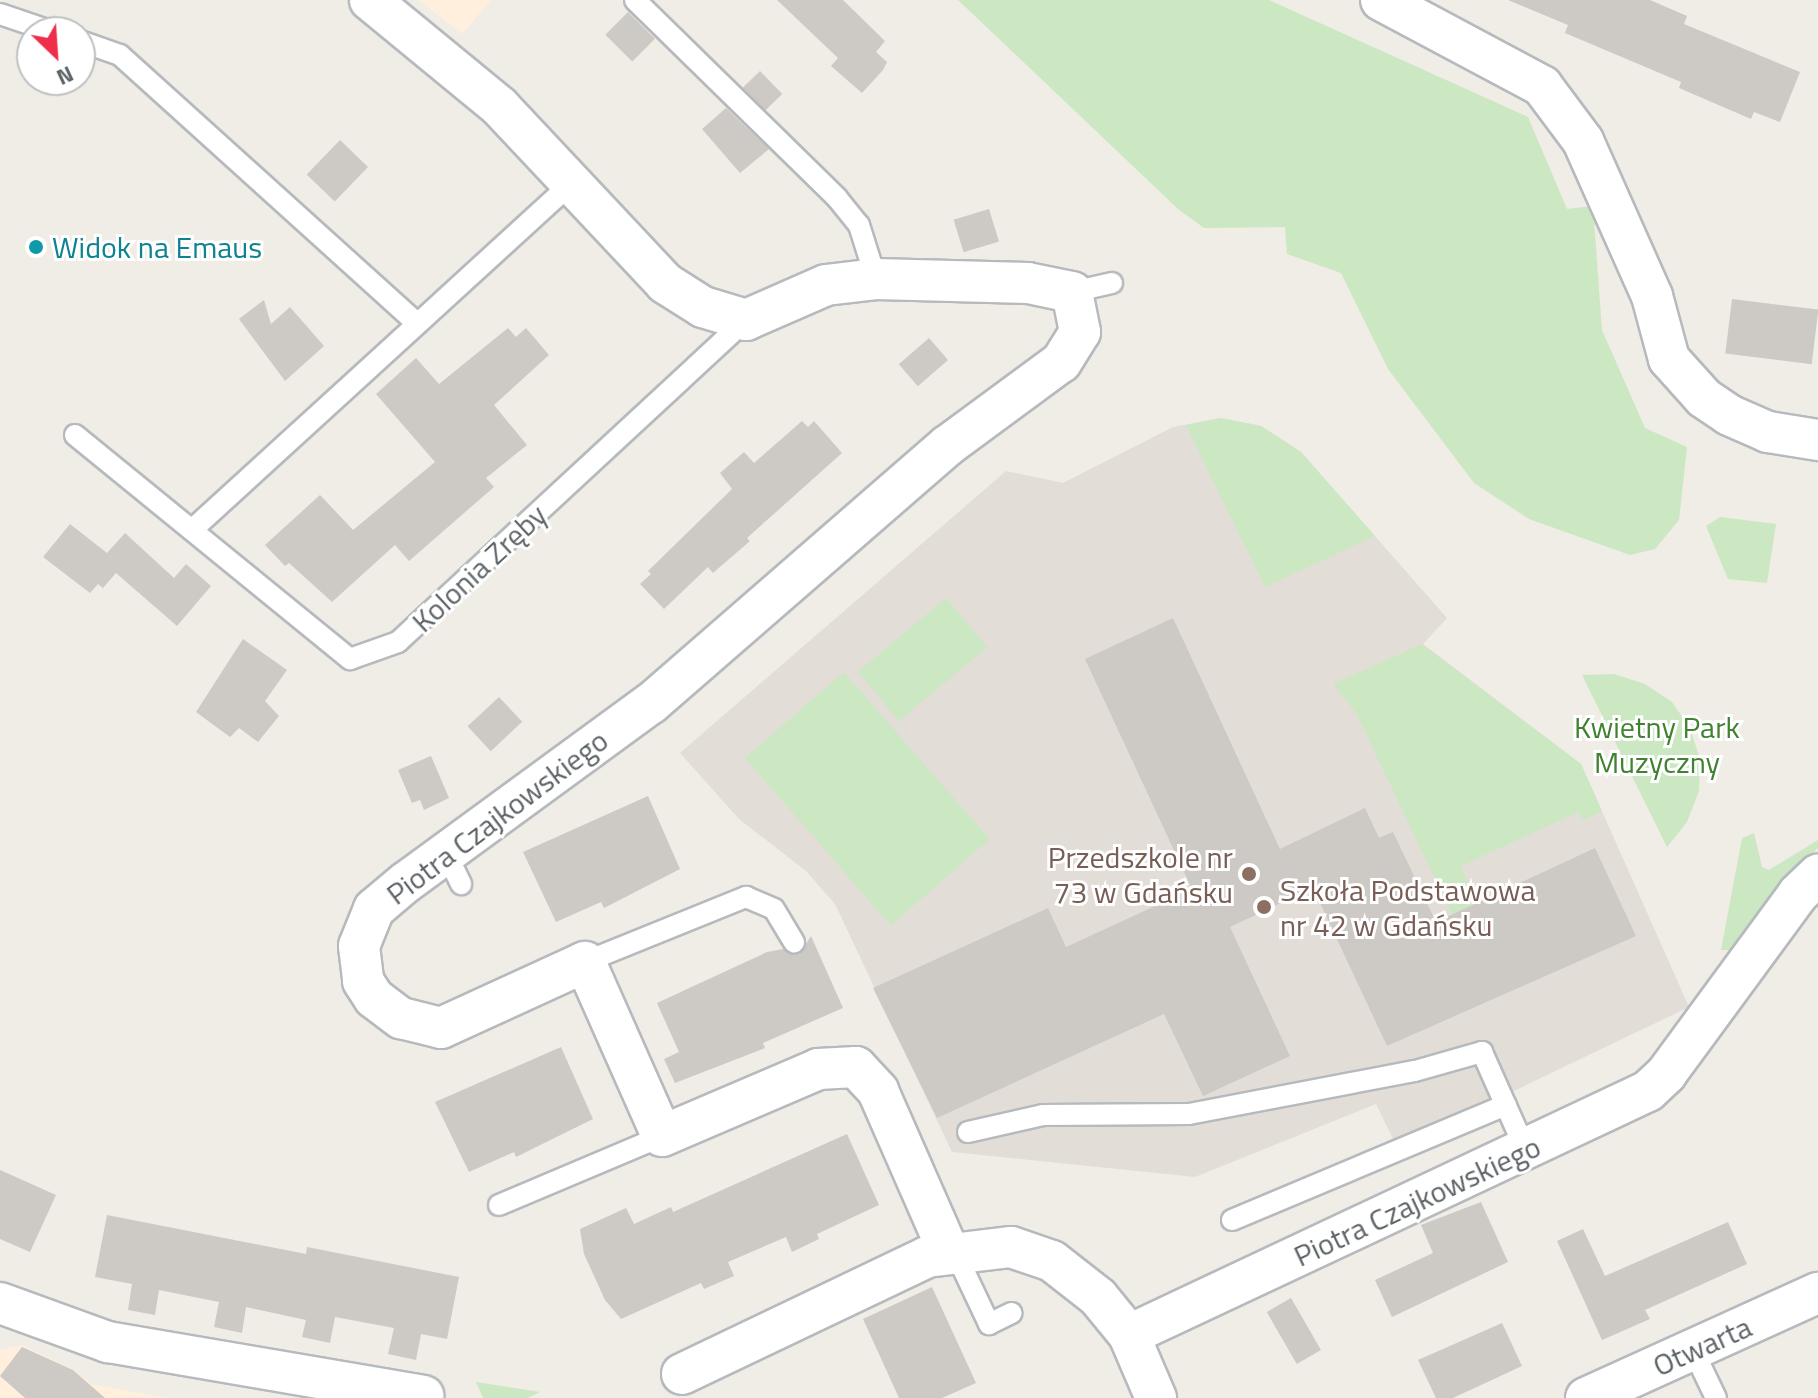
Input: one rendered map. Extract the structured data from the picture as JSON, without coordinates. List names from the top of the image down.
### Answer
{
  "streets": {
    "street": ["Kolonia Zręby", "Piotra Czajkowskiego", "Otwarta"]
  },
  "crossings": [
    ["Kolonia Zręby", "Piotra Czajkowskiego"]
  ],
  "parks": ["Kwietny Park Muzyczny"],
  "places": ["Widok na Emaus", "Przedszkole nr 73 w Gdańsku", "Szkoła Podstawowa nr 42 w Gdańsku"],
  "north": "bottom right"
}
